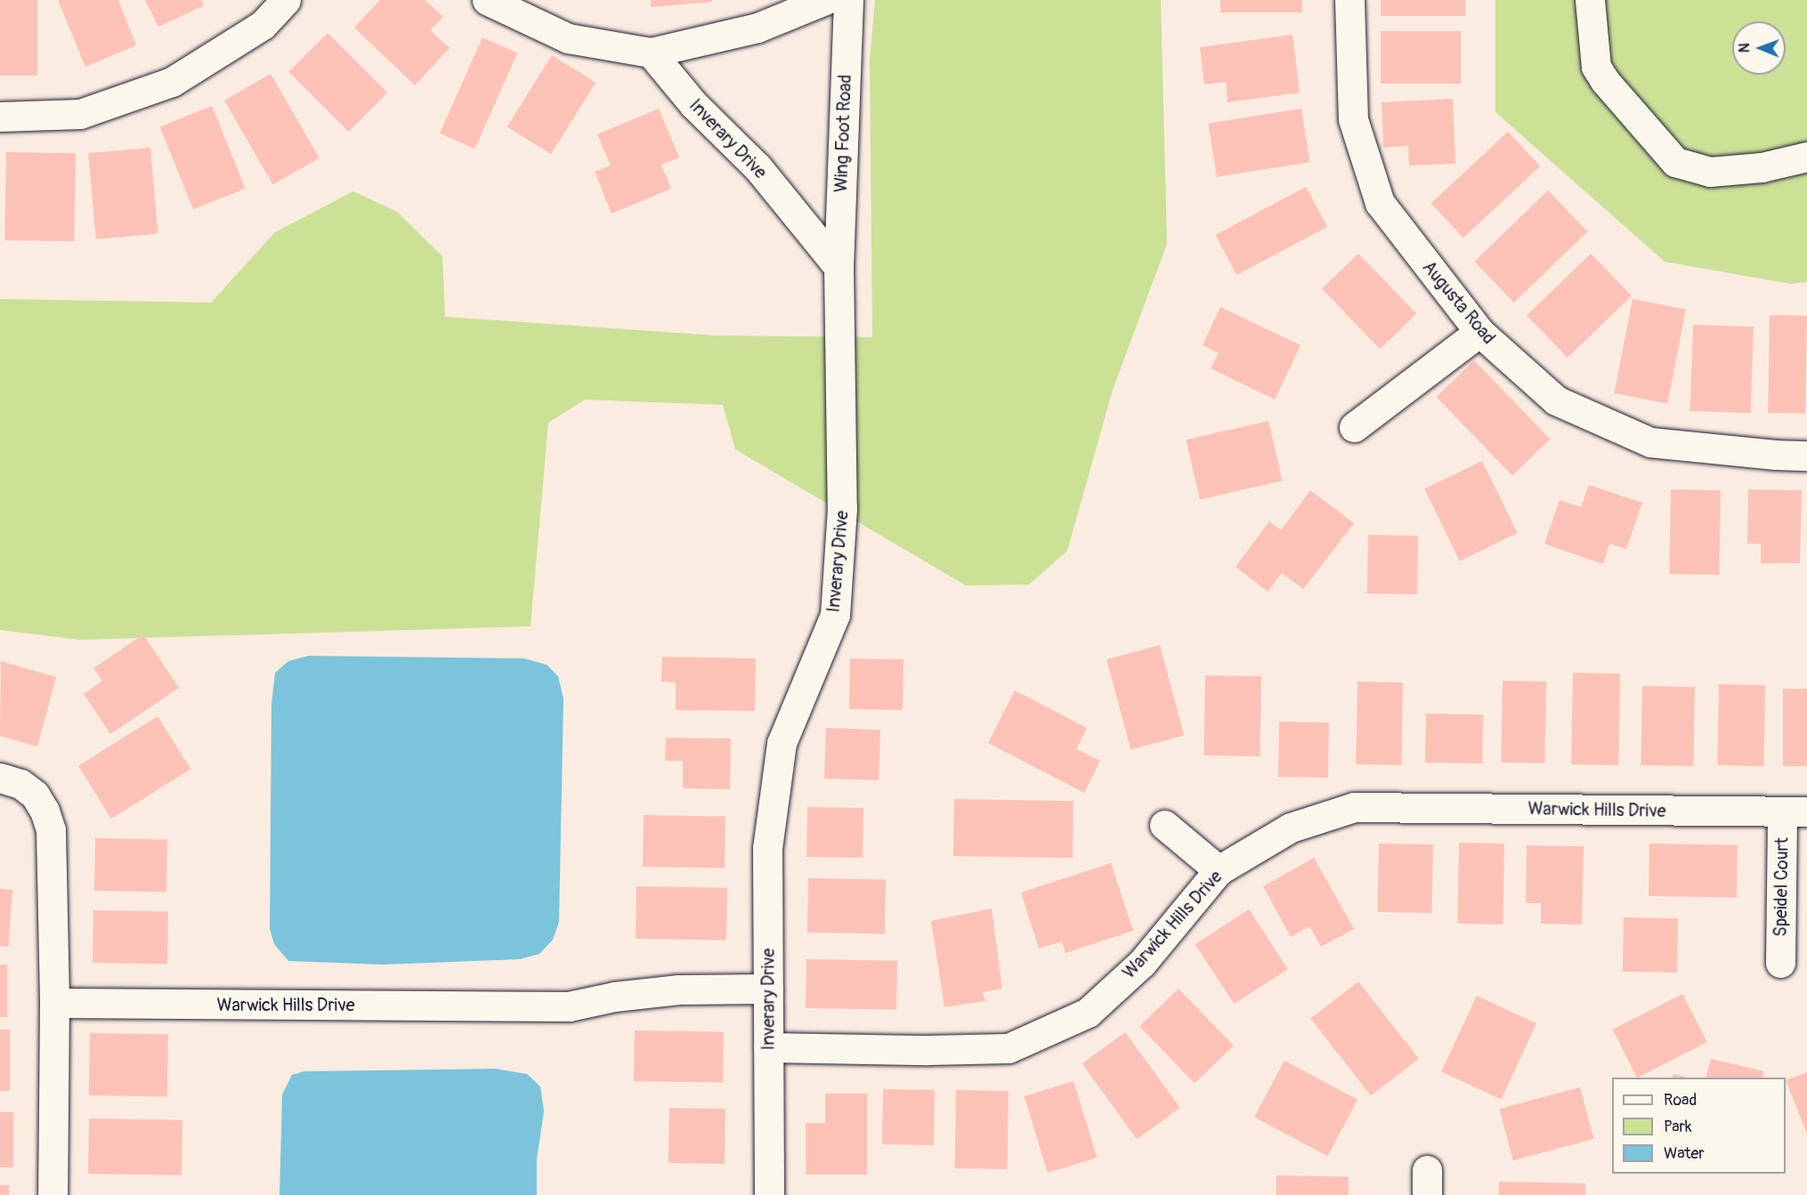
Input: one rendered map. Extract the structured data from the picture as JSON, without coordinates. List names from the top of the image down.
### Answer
{
  "streets": {
    "street": [
      "Wing Foot Road",
      "Inverary Drive",
      "Augusta Road",
      "Warwick Hills Drive",
      "Speidel Court"
    ]
  },
  "crossings": [
    ["Wing Foot Road", "Inverary Drive"],
    ["Inverary Drive", "Warwick Hills Drive"],
    ["Warwick Hills Drive", "Speidel Court"]
  ],
  "legend": ["Road", "Park", "Water"],
  "north": "left"
}
